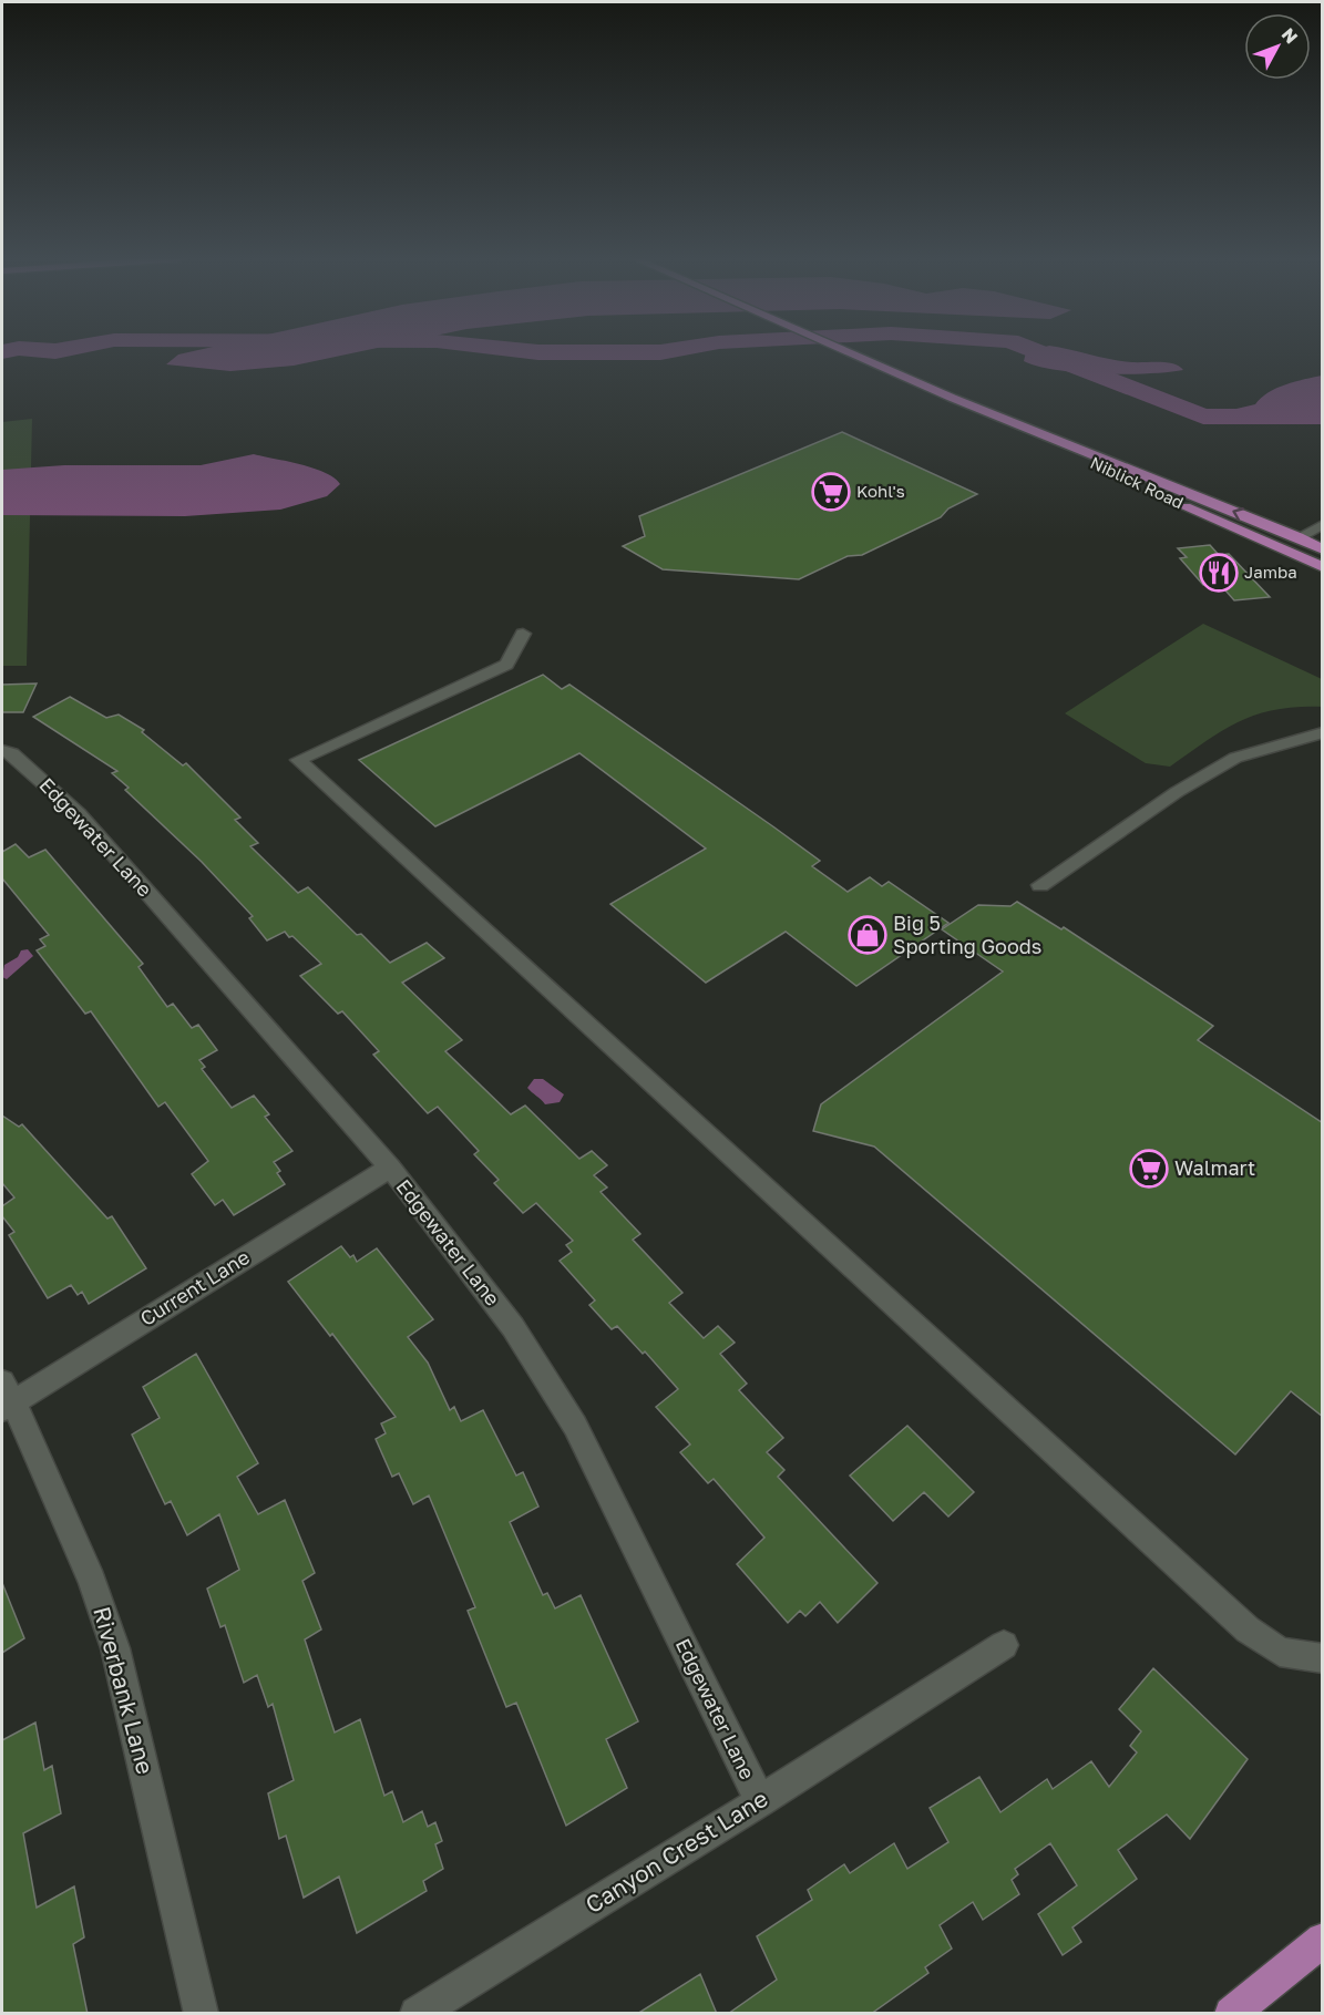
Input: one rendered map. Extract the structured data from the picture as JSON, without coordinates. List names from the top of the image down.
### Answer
{
  "streets": {
    "main road": ["Niblick Road"],
    "street": [
      "Edgewater Lane",
      "Current Lane",
      "Riverbank Lane",
      "Canyon Crest Lane"
    ]
  },
  "crossings": [
    ["Edgewater Lane", "Current Lane"],
    ["Edgewater Lane", "Canyon Crest Lane"],
    ["Current Lane", "Riverbank Lane"]
  ],
  "places": {
    "supermarket": ["Kohl's", "Walmart"],
    "restaurant": ["Jamba"],
    "shop": ["Big 5 Sporting Goods"]
  },
  "north": "top right"
}
